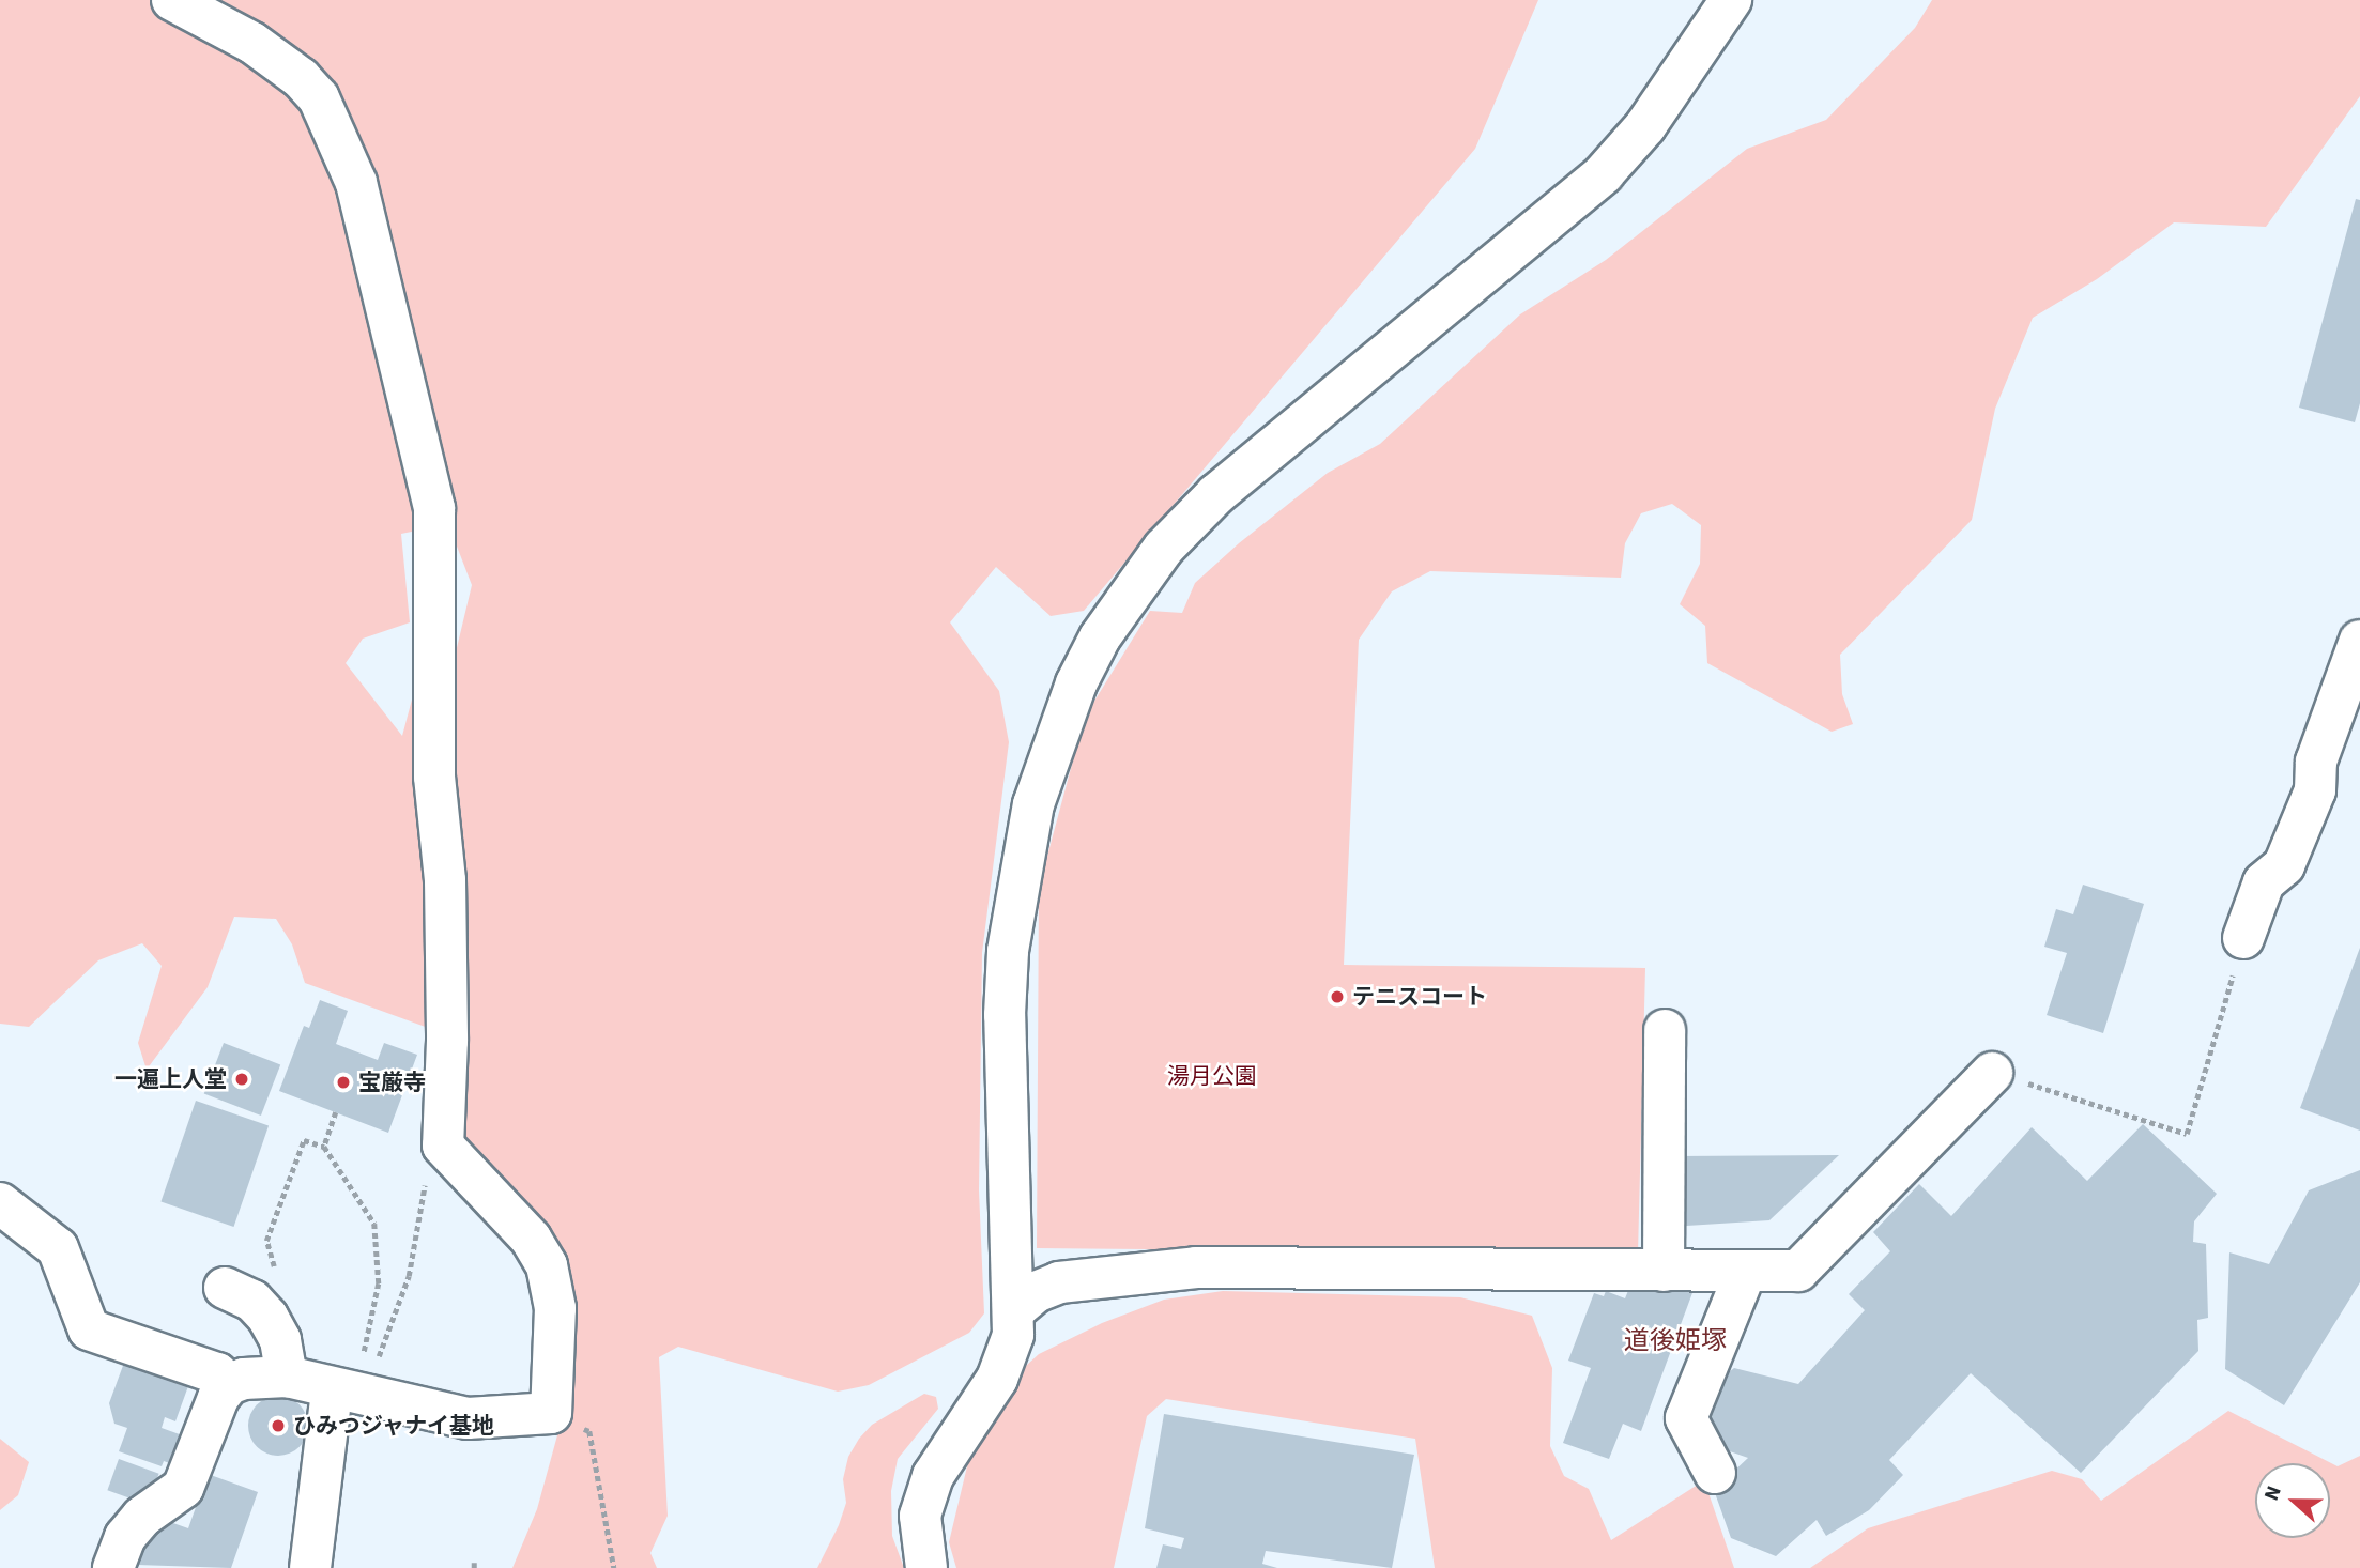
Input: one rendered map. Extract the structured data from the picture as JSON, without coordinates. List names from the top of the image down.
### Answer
{
  "districts": ["道後姫塚"],
  "parks": ["湯月公園"],
  "places": [
    "テニスコート",
    "一遍上人堂",
    "宝厳寺",
    "ひみつジャナイ基地"
  ],
  "north": "left"
}
